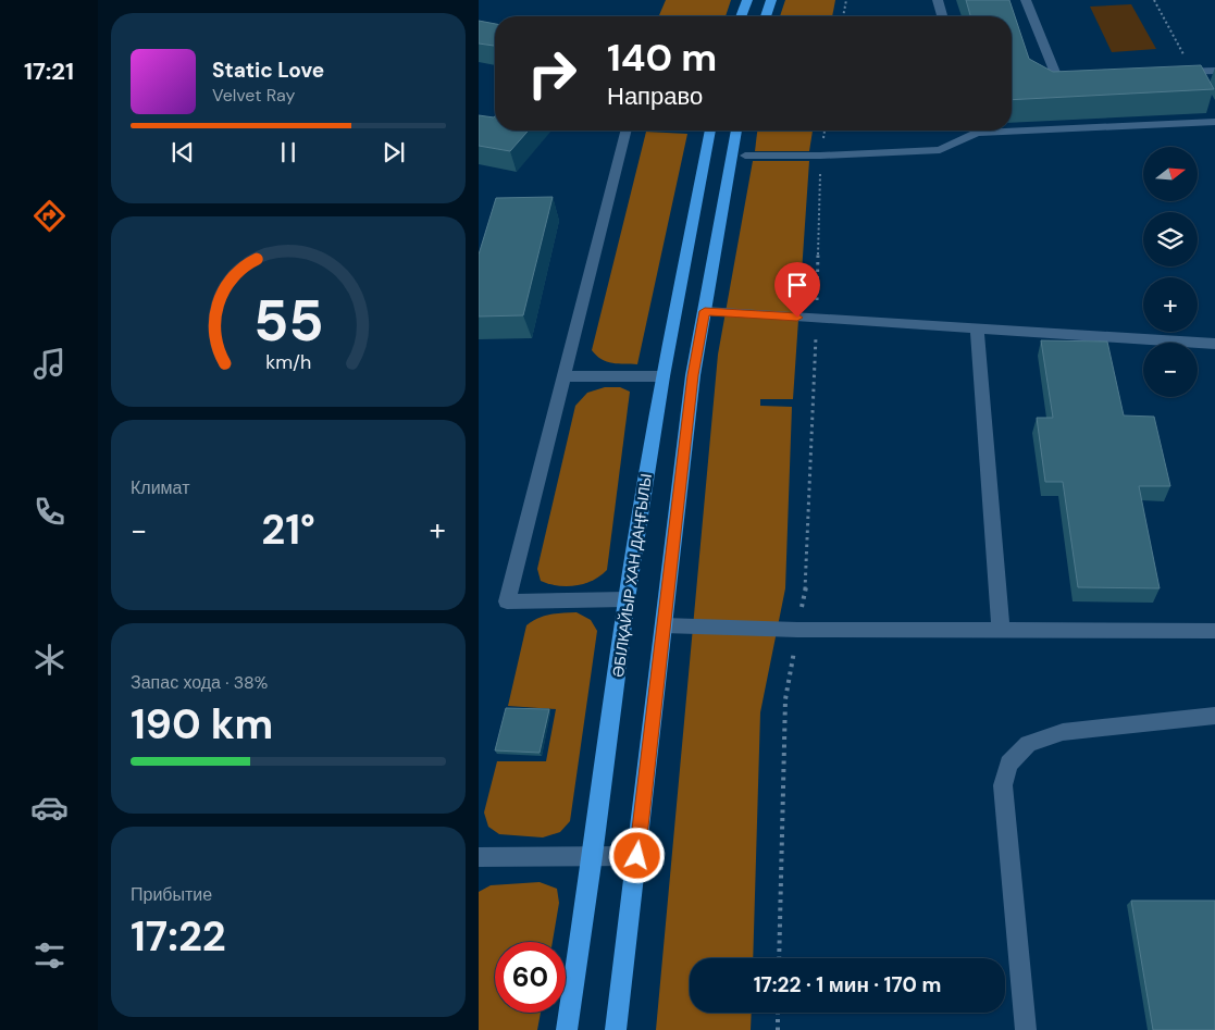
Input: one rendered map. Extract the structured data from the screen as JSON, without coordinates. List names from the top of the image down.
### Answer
{
  "streets": {
    "main road": ["ӘБІЛҚАЙЫР ХАН ДАҢҒЫЛЫ"]
  },
  "north": "right",
  "page": {
    "tabs": "17:21",
    "turn": ["140 m", "Направо"],
    "song": ["Static Love", "Velvet Ray"],
    "map_buttons": ["+", "−"],
    "tile": [
      "Климат",
      ["Запас хода · 38%", "190 km"],
      ["Прибытие", "17:22"]
    ],
    "heat": ["−", "21°", "+"],
    "limit": "60",
    "trip": "17:22 · 1 мин · 170 m",
    "gauge": ["55", "km/h"]
  }
}
